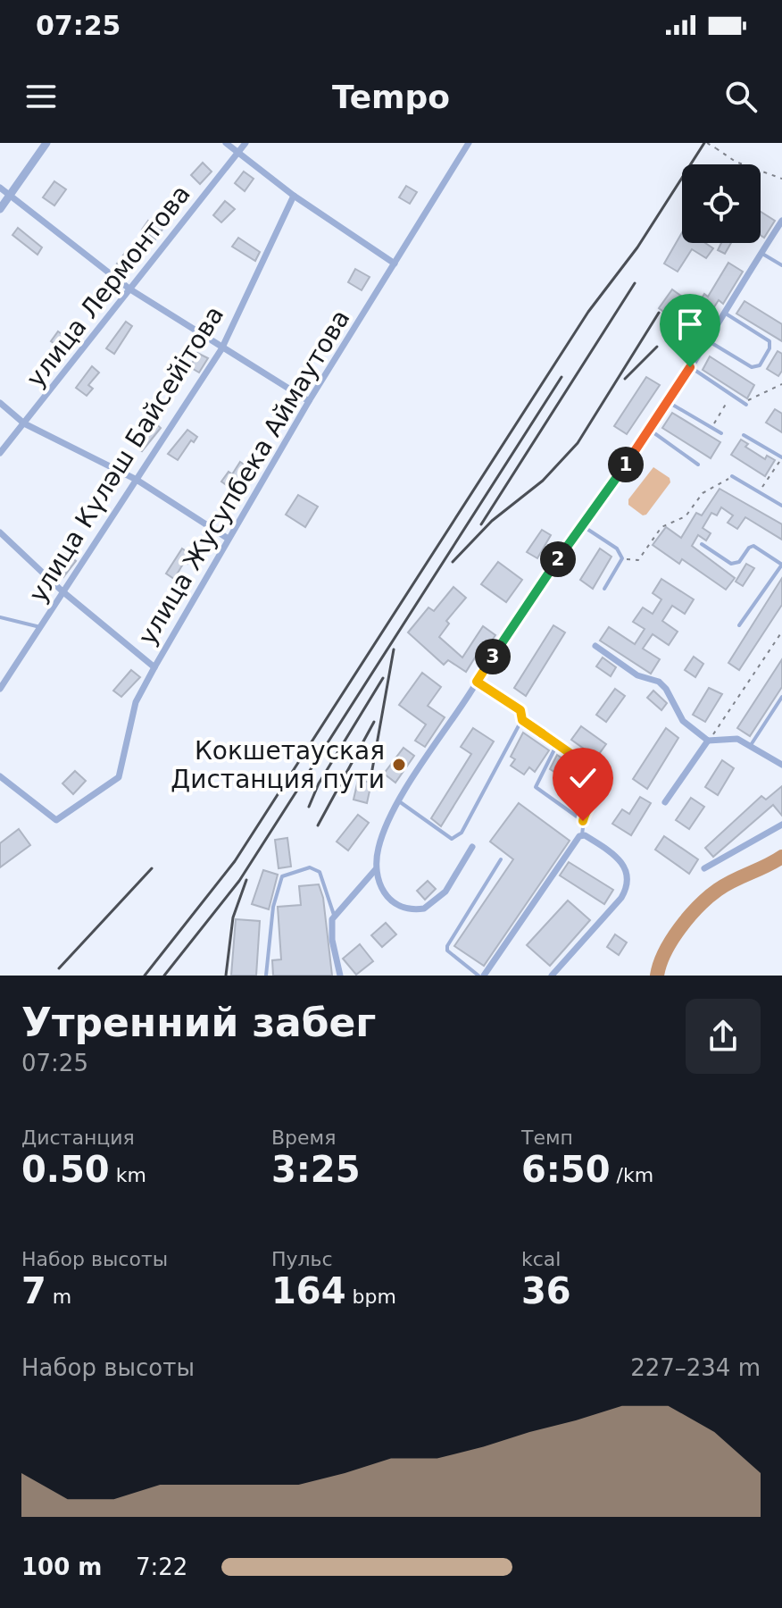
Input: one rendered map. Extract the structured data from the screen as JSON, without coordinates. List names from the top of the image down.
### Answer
{
  "streets": {
    "street": ["улица Лермонтова", "улица Күләш Байсейітова", "улица Жусупбека Аймаутова"]
  },
  "places": ["Кокшетауская Дистанция пути"],
  "page": {
    "status": "07:25",
    "header": "Tempo",
    "pins": ["1", "2", "3"],
    "heading": ["Утренний забег", "07:25"],
    "stats": [
      ["Дистанция", "0.50 km"],
      ["Время", "3:25"],
      ["Темп", "6:50 /km"],
      ["Набор высоты", "7 m"],
      ["Пульс", "164 bpm"],
      ["kcal", "36"]
    ],
    "chart": ["Набор высоты", "227–234 m"],
    "list": [
      {
        "name": "100 m",
        "note": "7:22"
      }
    ]
  }
}
